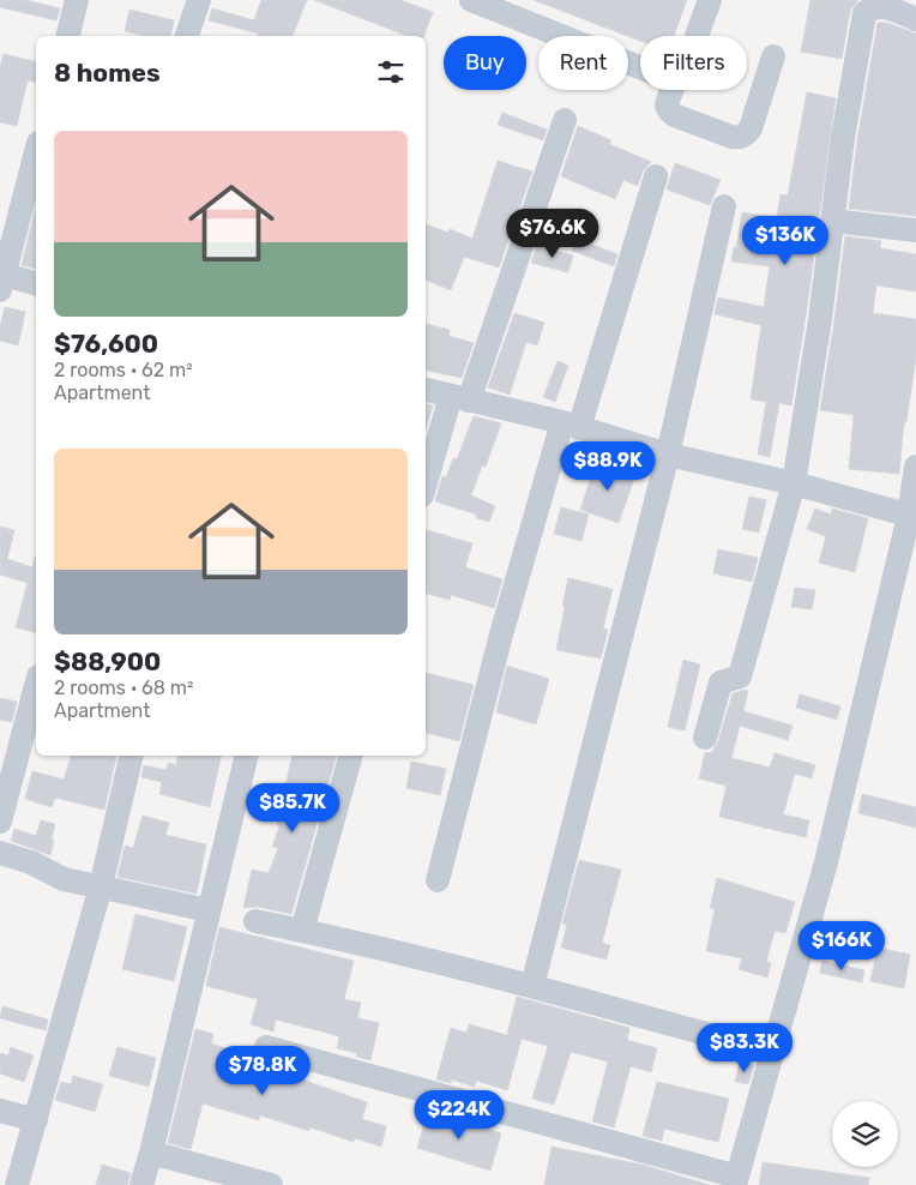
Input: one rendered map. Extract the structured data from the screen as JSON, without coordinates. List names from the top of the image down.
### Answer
{
  "page": {
    "chip": ["Buy", "Rent", "Filters"],
    "heading": "8 homes",
    "list": [
      {
        "name": "$76,600",
        "note": "2 rooms · 62 m² · Apartment"
      },
      {
        "name": "$88,900",
        "note": "2 rooms · 68 m² · Apartment"
      }
    ],
    "price": [
      "$76.6K",
      "$136K",
      "$88.9K",
      "$85.7K",
      "$166K",
      "$83.3K",
      "$78.8K",
      "$224K"
    ]
  }
}
